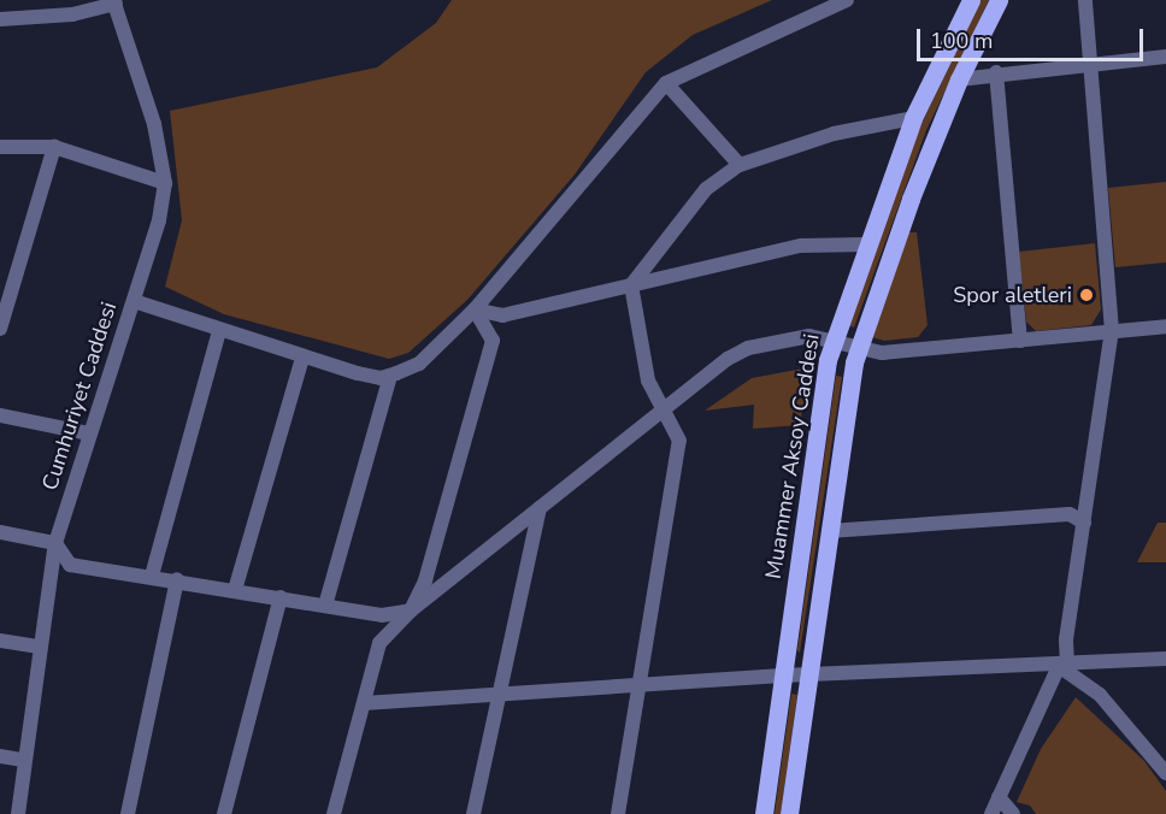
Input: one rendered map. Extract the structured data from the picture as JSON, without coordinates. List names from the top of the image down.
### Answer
{
  "streets": {
    "main road": ["Muammer Aksoy Caddesi"],
    "street": ["Cumhuriyet Caddesi"]
  },
  "places": ["Spor aletleri"],
  "scale_bar": "100 m"
}
